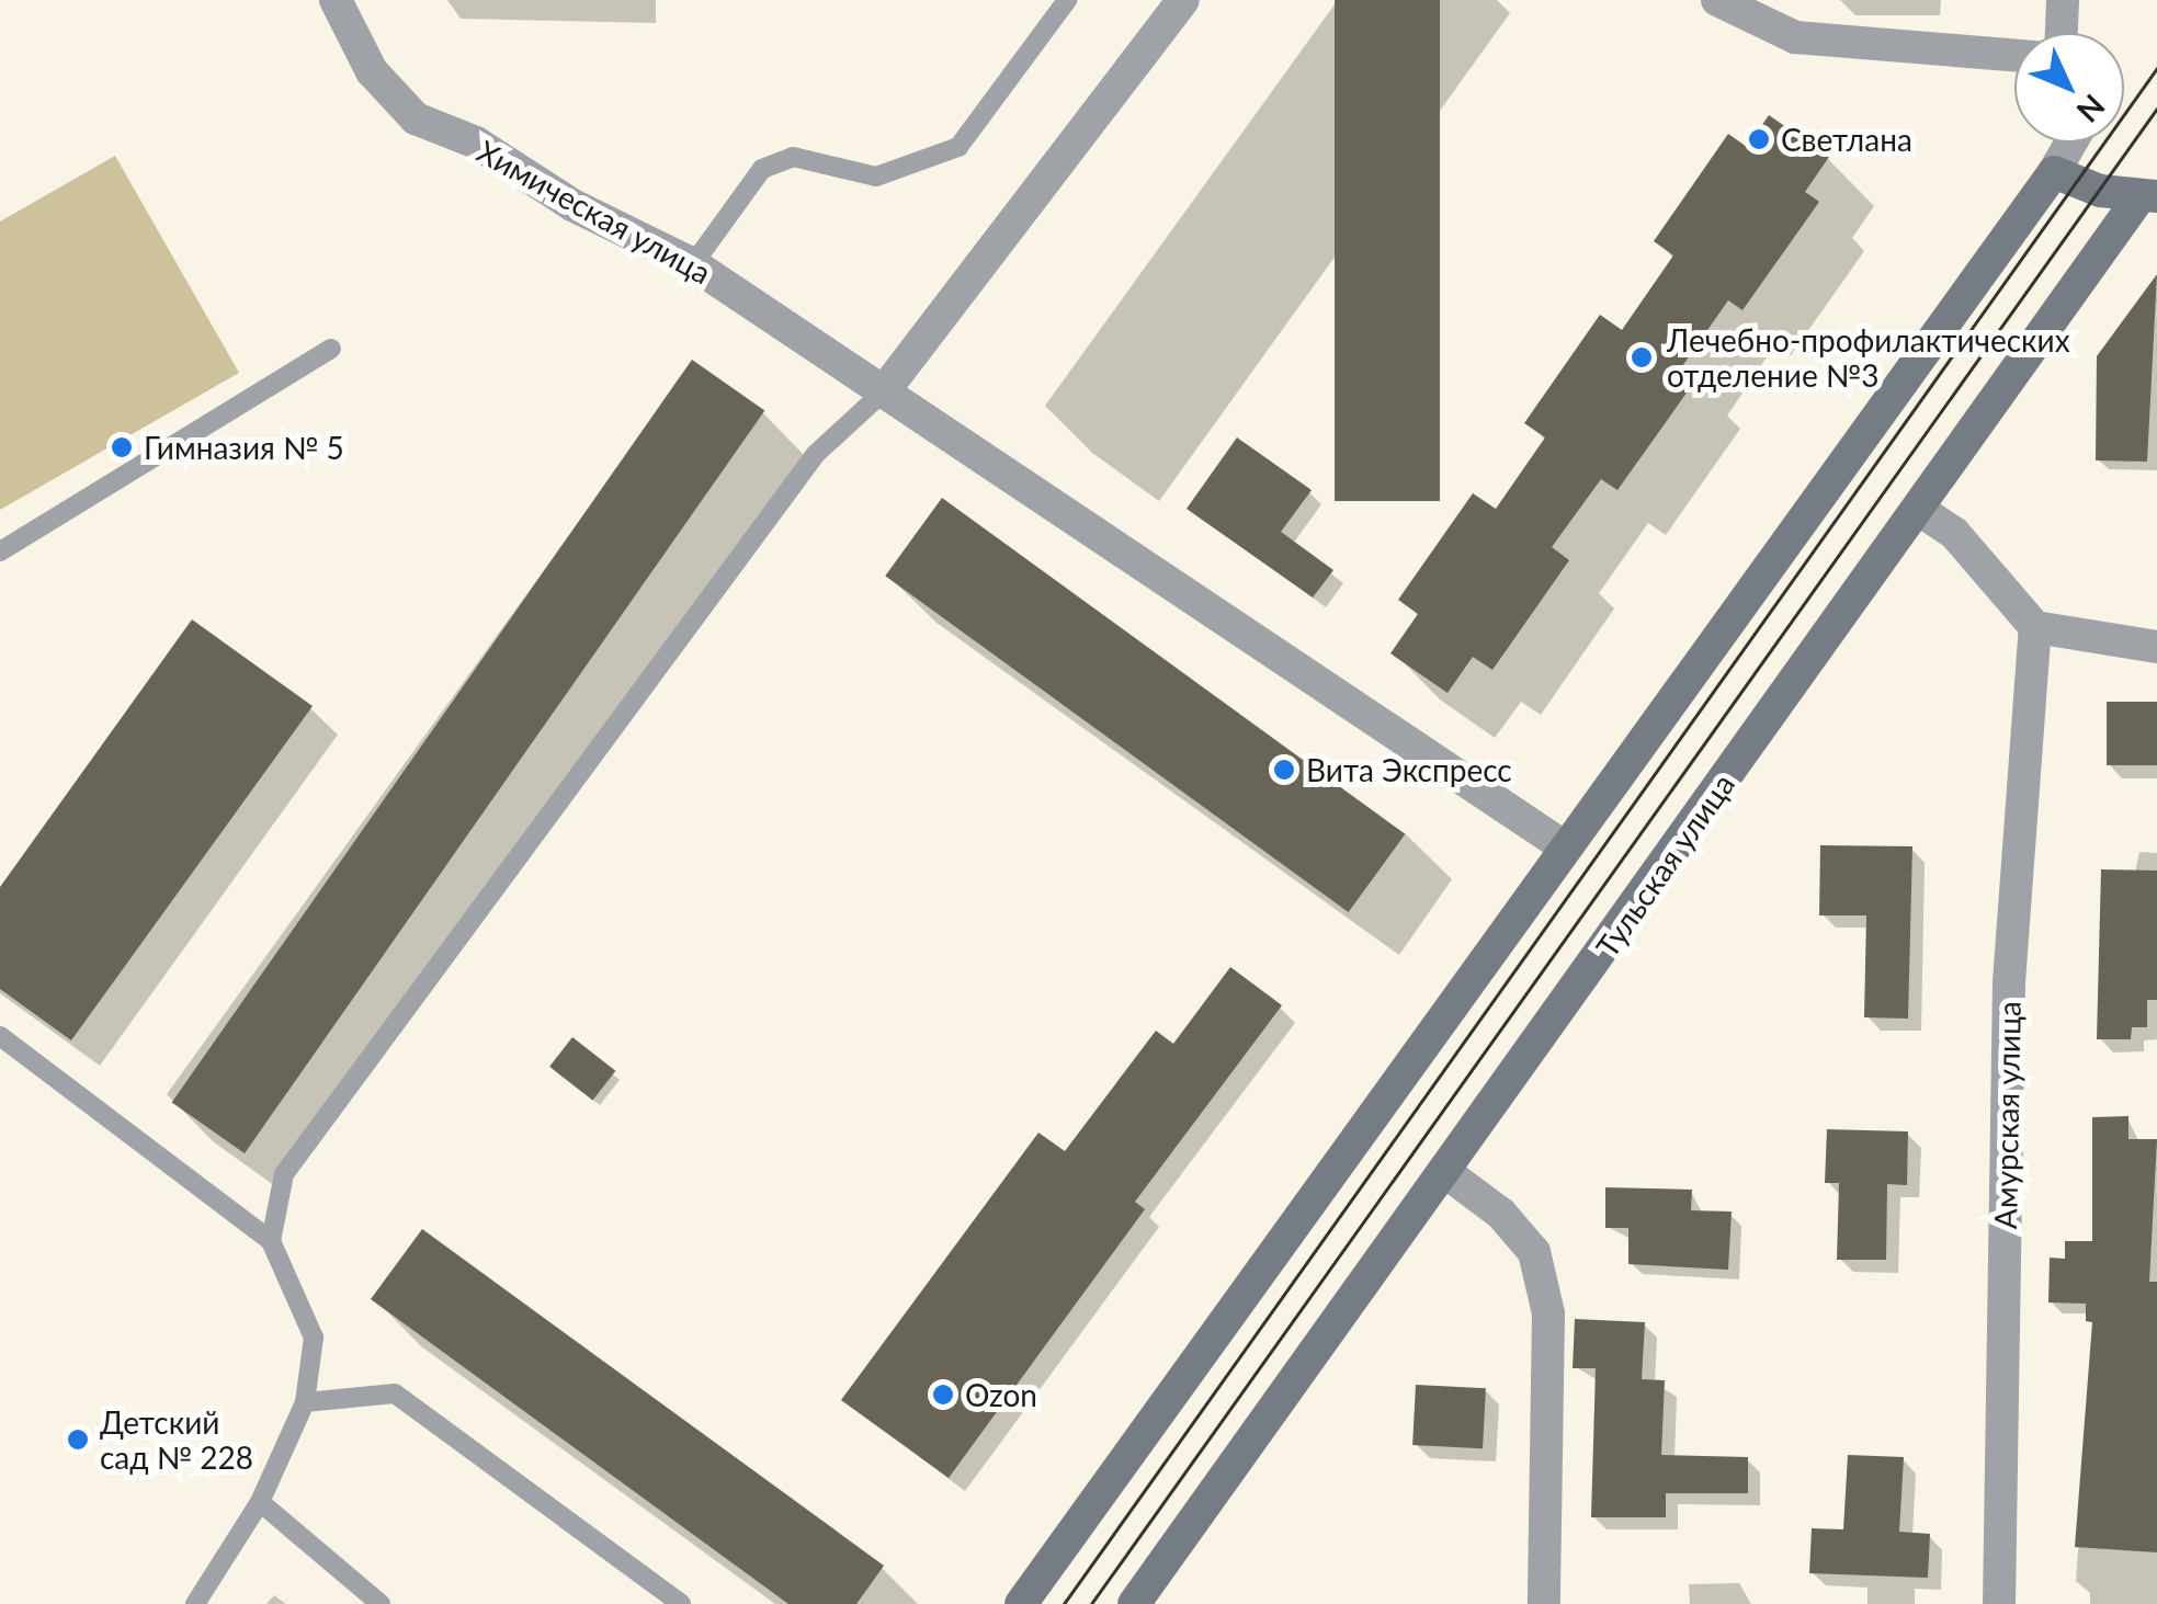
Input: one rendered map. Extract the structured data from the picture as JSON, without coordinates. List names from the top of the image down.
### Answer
{
  "streets": {
    "street": ["Химическая улица", "Тульская улица", "Амурская улица"]
  },
  "places": [
    "Светлана",
    "Лечебно-профилактических отделение №3",
    "Гимназия № 5",
    "Вита Экспресс",
    "Ozon",
    "Детский сад № 228"
  ],
  "north": "bottom right"
}
